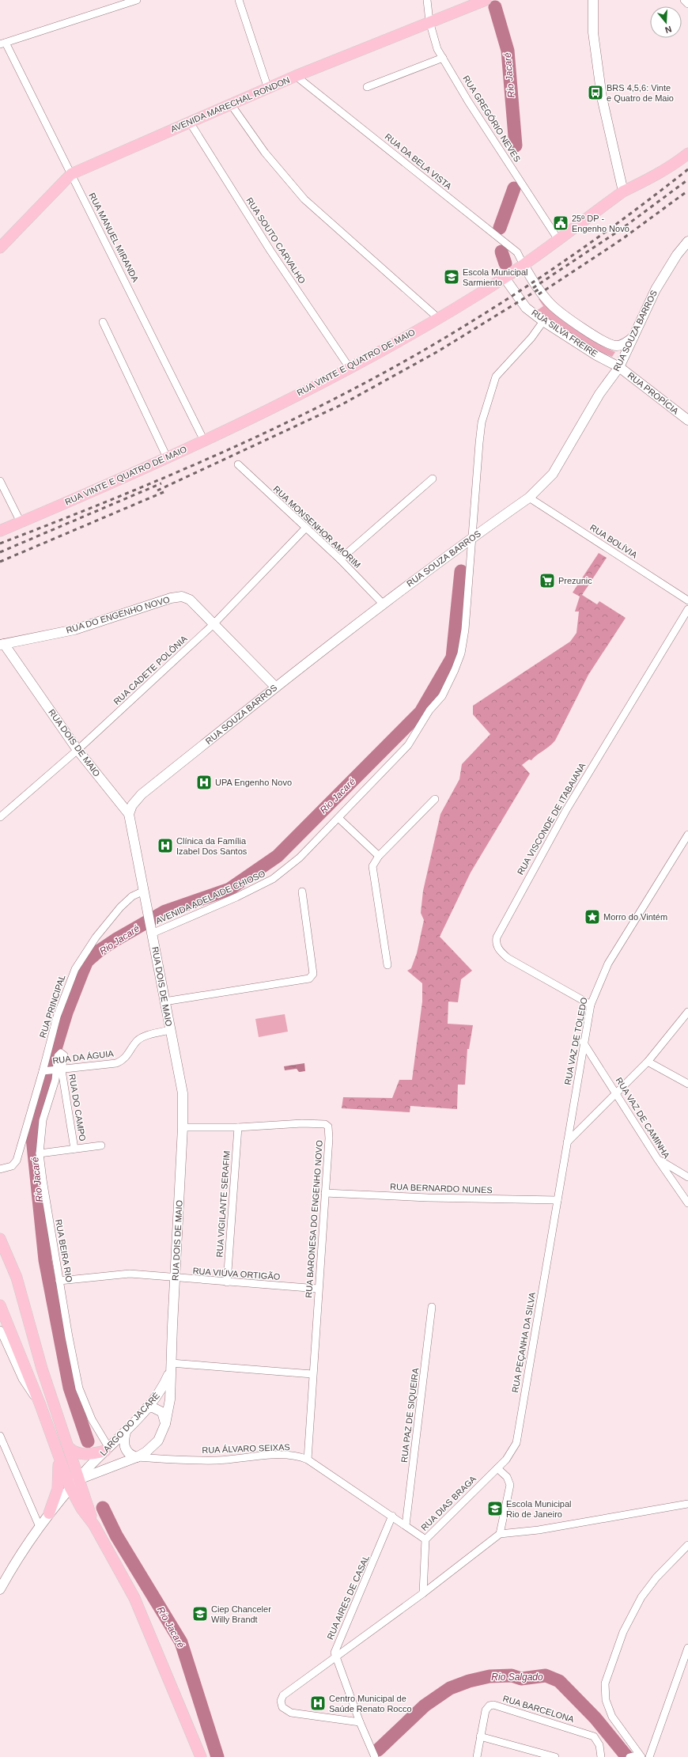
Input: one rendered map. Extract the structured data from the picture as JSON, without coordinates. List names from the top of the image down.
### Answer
{
  "streets": {
    "main road": [
      "AVENIDA MARECHAL RONDON",
      "RUA SOUZA BARROS",
      "RUA SILVA FREIRE",
      "RUA VINTE E QUATRO DE MAIO",
      "RUA PROPÍCIA",
      "RUA DO ENGENHO NOVO",
      "RUA DOIS DE MAIO",
      "LARGO DO JACARÉ"
    ],
    "street": [
      "RUA GREGÓRIO NEVES",
      "RUA DA BELA VISTA",
      "RUA MANUEL MIRANDA",
      "RUA SOUTO CARVALHO",
      "RUA MONSENHOR AMORIM",
      "RUA BOLÍVIA",
      "RUA CADETE POLÔNIA",
      "RUA VISCONDE DE ITABAIANA",
      "AVENIDA ADELAIDE CHIOSO",
      "RUA PRINCIPAL",
      "RUA VAZ DE TOLEDO",
      "RUA DA ÁGUIA",
      "RUA DO CAMPO",
      "RUA VAZ DE CAMINHA",
      "RUA BERNARDO NUNES",
      "RUA VIGILANTE SERAFIM",
      "RUA BARONESA DO ENGENHO NOVO",
      "RUA BEIRA RIO",
      "RUA VIÚVA ORTIGÃO",
      "RUA PEÇANHA DA SILVA",
      "RUA PAZ DE SIQUEIRA",
      "RUA ÁLVARO SEIXAS",
      "RUA DIAS BRAGA",
      "RUA AIRES DE CASAL",
      "RUA BARCELONA"
    ]
  },
  "crossings": [
    ["AVENIDA MARECHAL RONDON", "RUA GREGÓRIO NEVES"],
    ["AVENIDA MARECHAL RONDON", "RUA DA BELA VISTA"],
    ["AVENIDA MARECHAL RONDON", "RUA MANUEL MIRANDA"],
    ["AVENIDA MARECHAL RONDON", "RUA SOUTO CARVALHO"],
    ["RUA GREGÓRIO NEVES", "RUA VINTE E QUATRO DE MAIO"],
    ["RUA DA BELA VISTA", "RUA SILVA FREIRE"],
    ["RUA DA BELA VISTA", "RUA VINTE E QUATRO DE MAIO"],
    ["RUA MANUEL MIRANDA", "RUA VINTE E QUATRO DE MAIO"],
    ["RUA SOUTO CARVALHO", "RUA VINTE E QUATRO DE MAIO"],
    ["RUA SOUZA BARROS", "RUA SILVA FREIRE"],
    ["RUA SOUZA BARROS", "RUA PROPÍCIA"],
    ["RUA SOUZA BARROS", "RUA MONSENHOR AMORIM"],
    ["RUA SOUZA BARROS", "RUA BOLÍVIA"],
    ["RUA SOUZA BARROS", "RUA DO ENGENHO NOVO"],
    ["RUA SOUZA BARROS", "RUA DOIS DE MAIO"],
    ["RUA SOUZA BARROS", "AVENIDA ADELAIDE CHIOSO"],
    ["RUA SILVA FREIRE", "RUA VINTE E QUATRO DE MAIO"],
    ["RUA SILVA FREIRE", "RUA PROPÍCIA"],
    ["RUA SILVA FREIRE", "AVENIDA ADELAIDE CHIOSO"],
    ["RUA MONSENHOR AMORIM", "RUA CADETE POLÔNIA"],
    ["RUA DO ENGENHO NOVO", "RUA CADETE POLÔNIA"],
    ["RUA DO ENGENHO NOVO", "RUA DOIS DE MAIO"],
    ["RUA CADETE POLÔNIA", "RUA DOIS DE MAIO"],
    ["RUA DOIS DE MAIO", "AVENIDA ADELAIDE CHIOSO"],
    ["RUA DOIS DE MAIO", "RUA PRINCIPAL"],
    ["RUA DOIS DE MAIO", "RUA DA ÁGUIA"],
    ["RUA DOIS DE MAIO", "RUA BARONESA DO ENGENHO NOVO"],
    ["RUA DOIS DE MAIO", "RUA VIÚVA ORTIGÃO"],
    ["RUA DOIS DE MAIO", "LARGO DO JACARÉ"],
    ["RUA VISCONDE DE ITABAIANA", "RUA VAZ DE TOLEDO"],
    ["RUA PRINCIPAL", "RUA DA ÁGUIA"],
    ["RUA VAZ DE TOLEDO", "RUA VAZ DE CAMINHA"],
    ["RUA VAZ DE TOLEDO", "RUA PEÇANHA DA SILVA"],
    ["RUA DA ÁGUIA", "RUA DO CAMPO"],
    ["RUA DA ÁGUIA", "RUA BEIRA RIO"],
    ["RUA DO CAMPO", "RUA BEIRA RIO"],
    ["RUA BERNARDO NUNES", "RUA BARONESA DO ENGENHO NOVO"],
    ["RUA BERNARDO NUNES", "RUA PEÇANHA DA SILVA"],
    ["RUA VIGILANTE SERAFIM", "RUA BARONESA DO ENGENHO NOVO"],
    ["RUA VIGILANTE SERAFIM", "RUA VIÚVA ORTIGÃO"],
    ["RUA BARONESA DO ENGENHO NOVO", "RUA VIÚVA ORTIGÃO"],
    ["RUA BARONESA DO ENGENHO NOVO", "RUA ÁLVARO SEIXAS"],
    ["RUA BEIRA RIO", "RUA VIÚVA ORTIGÃO"],
    ["RUA BEIRA RIO", "LARGO DO JACARÉ"],
    ["RUA PEÇANHA DA SILVA", "RUA DIAS BRAGA"],
    ["RUA PAZ DE SIQUEIRA", "RUA ÁLVARO SEIXAS"],
    ["LARGO DO JACARÉ", "RUA ÁLVARO SEIXAS"],
    ["RUA ÁLVARO SEIXAS", "RUA DIAS BRAGA"],
    ["RUA ÁLVARO SEIXAS", "RUA AIRES DE CASAL"]
  ],
  "water": ["Rio Jacaré", "Rio Salgado"],
  "places": {
    "bus stop": ["BRS 4,5,6: Vinte e Quatro de Maio"],
    "public building": ["25º DP - Engenho Novo"],
    "school or university": ["Escola Municipal Sarmiento", "Escola Municipal Rio de Janeiro", "Ciep Chanceler Willy Brandt"],
    "supermarket": ["Prezunic"],
    "hospital": ["UPA Engenho Novo", "Clínica da Família Izabel Dos Santos", "Centro Municipal de Saúde Renato Rocco"],
    "place": ["Morro do Vintém"]
  },
  "north": "bottom"
}
